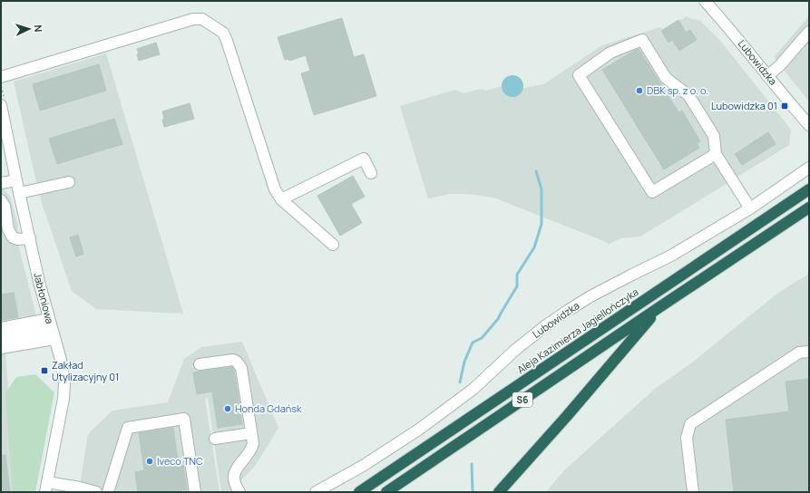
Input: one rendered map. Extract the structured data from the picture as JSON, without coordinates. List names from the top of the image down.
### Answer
{
  "streets": {
    "highway": ["Aleja Kazimierza Jagiellończyka", "S6"],
    "street": ["Lubowidzka", "Jabłoniowa"]
  },
  "places": {
    "other": ["DBK sp. z o. o.", "Honda Gdańsk", "Iveco TNC"],
    "transit": ["Lubowidzka 01", "Zakład Utylizacyjny 01"]
  },
  "north": "right"
}
